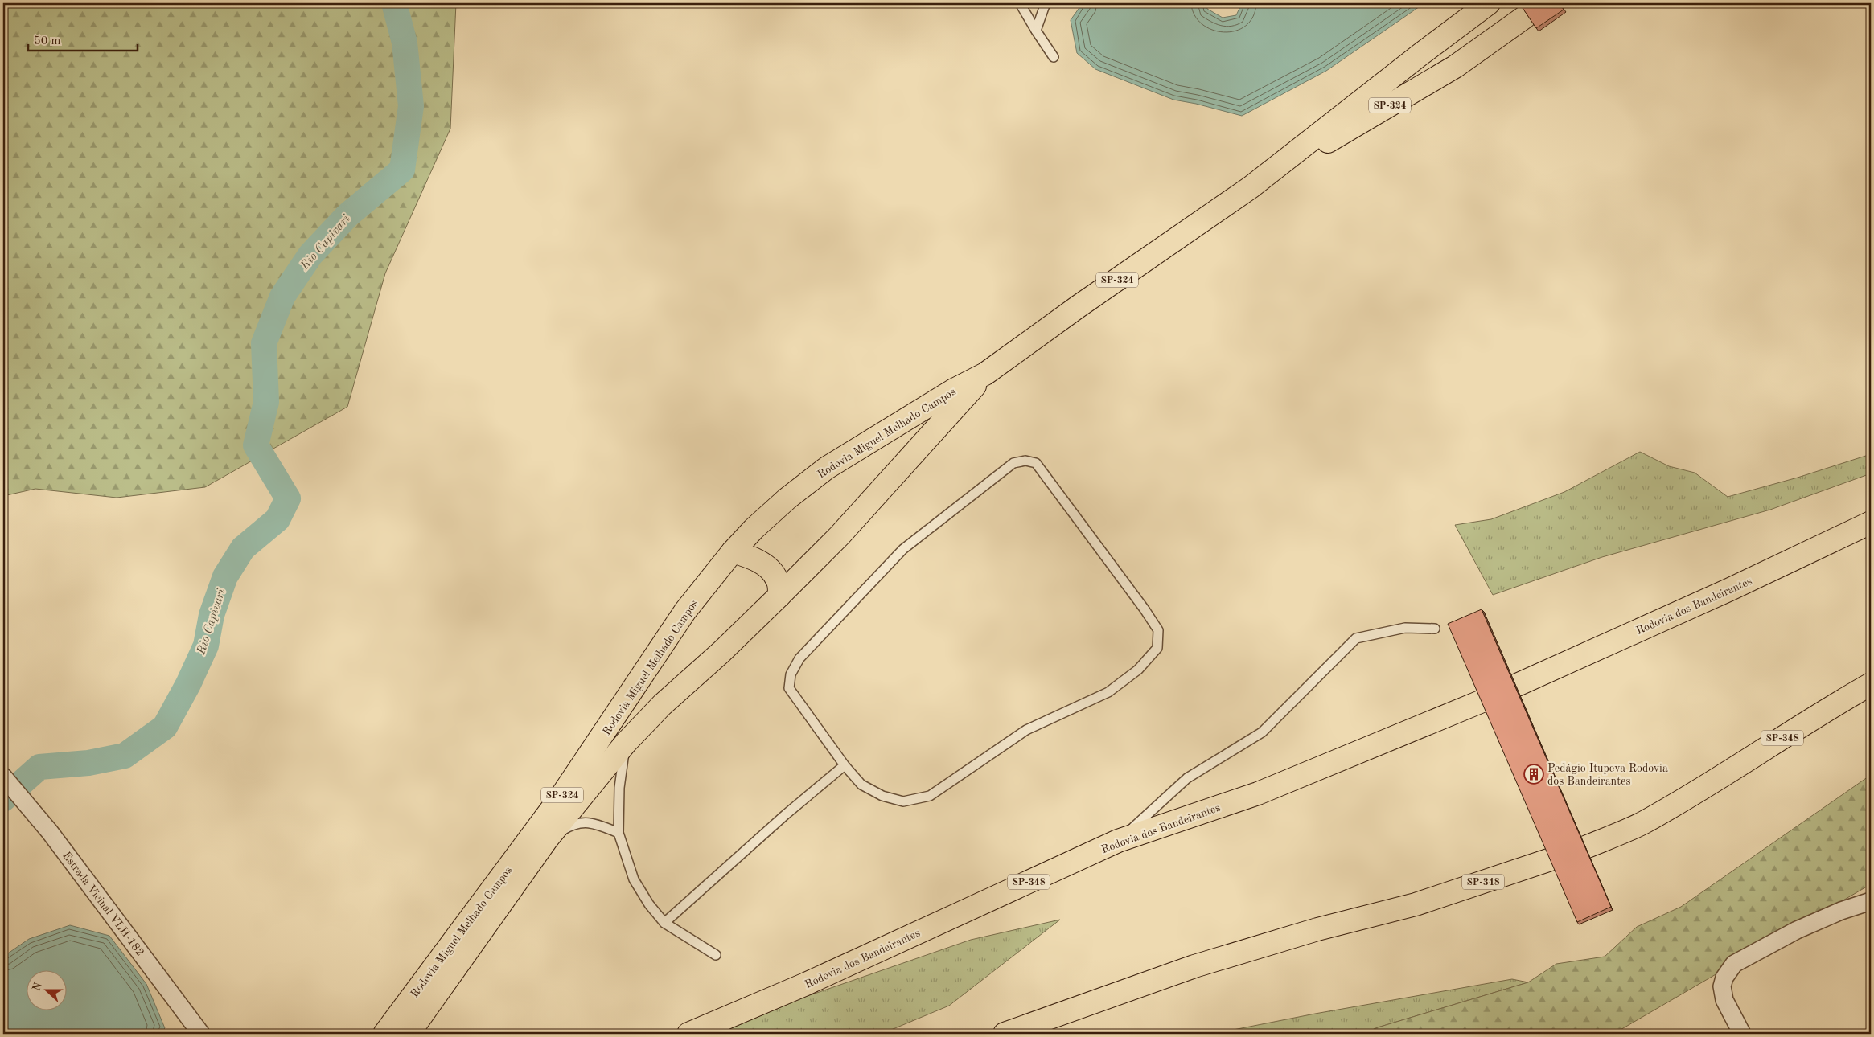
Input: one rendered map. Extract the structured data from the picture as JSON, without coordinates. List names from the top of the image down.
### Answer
{
  "streets": {
    "highway": [
      "SP-324",
      "Rodovia Miguel Melhado Campos",
      "Rodovia dos Bandeirantes",
      "SP-348"
    ],
    "street": ["Estrada Vicinal VLH-182"]
  },
  "water": ["Rio Capivari"],
  "places": {
    "building": ["Pedágio Itupeva Rodovia dos Bandeirantes"]
  },
  "scale_bar": "50 m",
  "north": "left"
}
